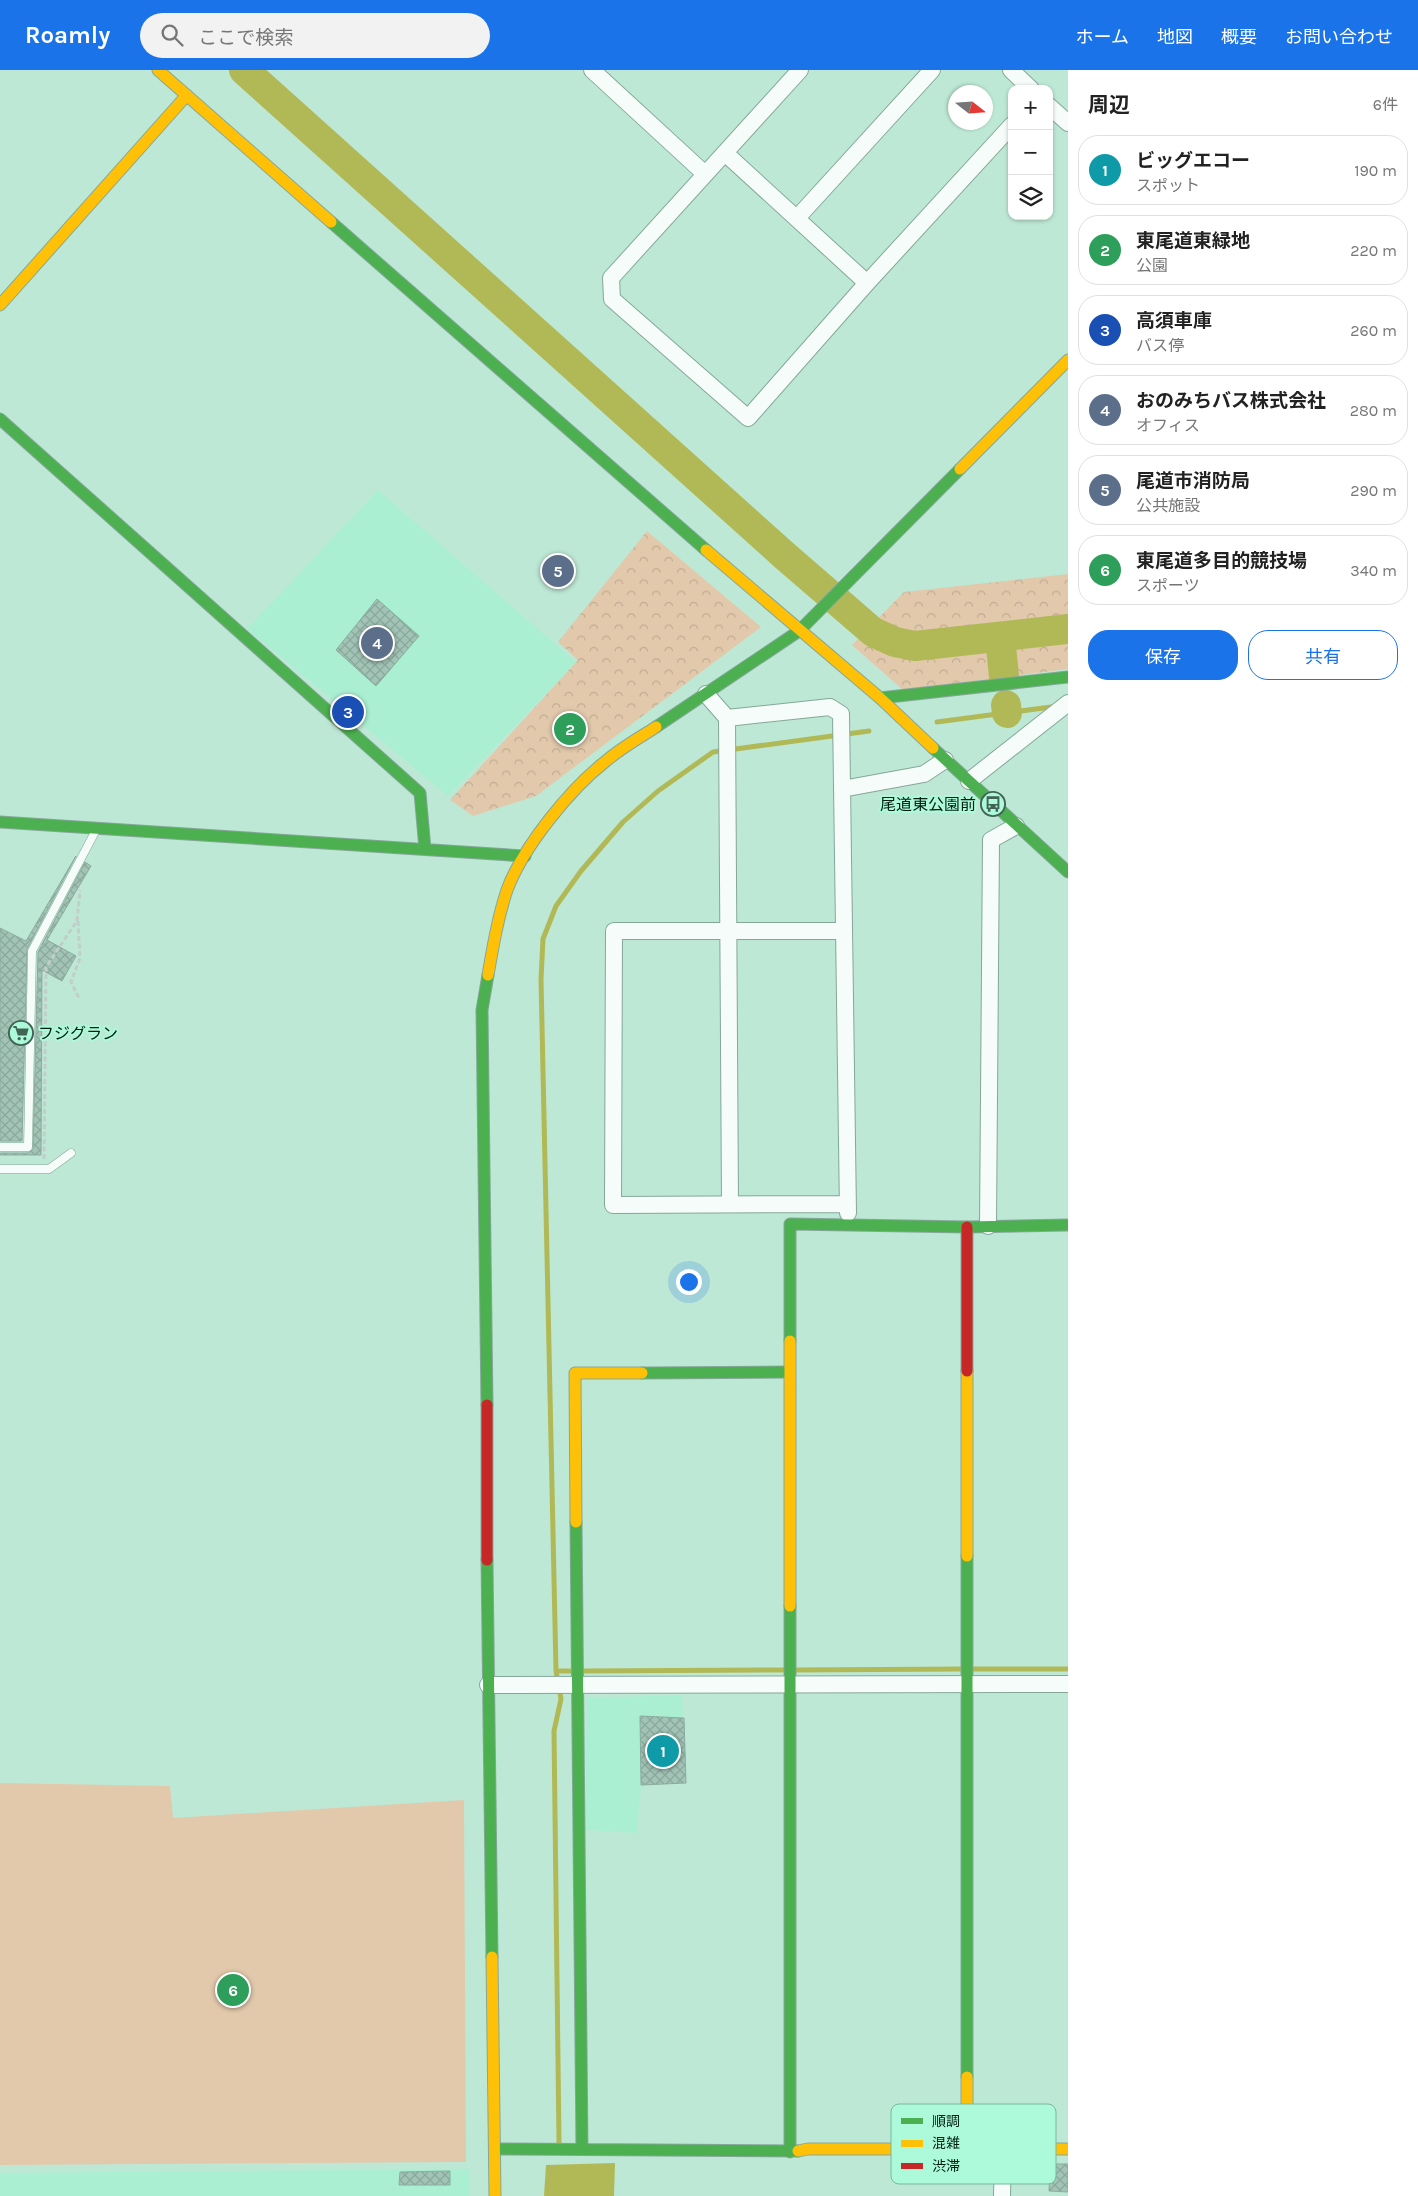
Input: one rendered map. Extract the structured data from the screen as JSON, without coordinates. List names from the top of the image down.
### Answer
{
  "places": {
    "bus stop": ["尾道東公園前"],
    "supermarket": ["フジグラン"]
  },
  "legend": ["順調", "混雑", "渋滞"],
  "north": "right",
  "page": {
    "header": "Roamly",
    "search": "ここで検索",
    "nav": [
      "ホーム",
      "地図",
      "概要",
      "お問い合わせ"
    ],
    "heading": ["周辺", "6件"],
    "map_buttons": ["+", "−"],
    "list": [
      {
        "mark": "1",
        "name": "ビッグエコー",
        "note": "スポット",
        "value": "190 m"
      },
      {
        "mark": "2",
        "name": "東尾道東緑地",
        "note": "公園",
        "value": "220 m"
      },
      {
        "mark": "3",
        "name": "高須車庫",
        "note": "バス停",
        "value": "260 m"
      },
      {
        "mark": "4",
        "name": "おのみちバス株式会社",
        "note": "オフィス",
        "value": "280 m"
      },
      {
        "mark": "5",
        "name": "尾道市消防局",
        "note": "公共施設",
        "value": "290 m"
      },
      {
        "mark": "6",
        "name": "東尾道多目的競技場",
        "note": "スポーツ",
        "value": "340 m"
      }
    ],
    "pins": [
      "5",
      "4",
      "3",
      "2",
      "1",
      "6"
    ],
    "buttons": ["保存", "共有"]
  }
}
